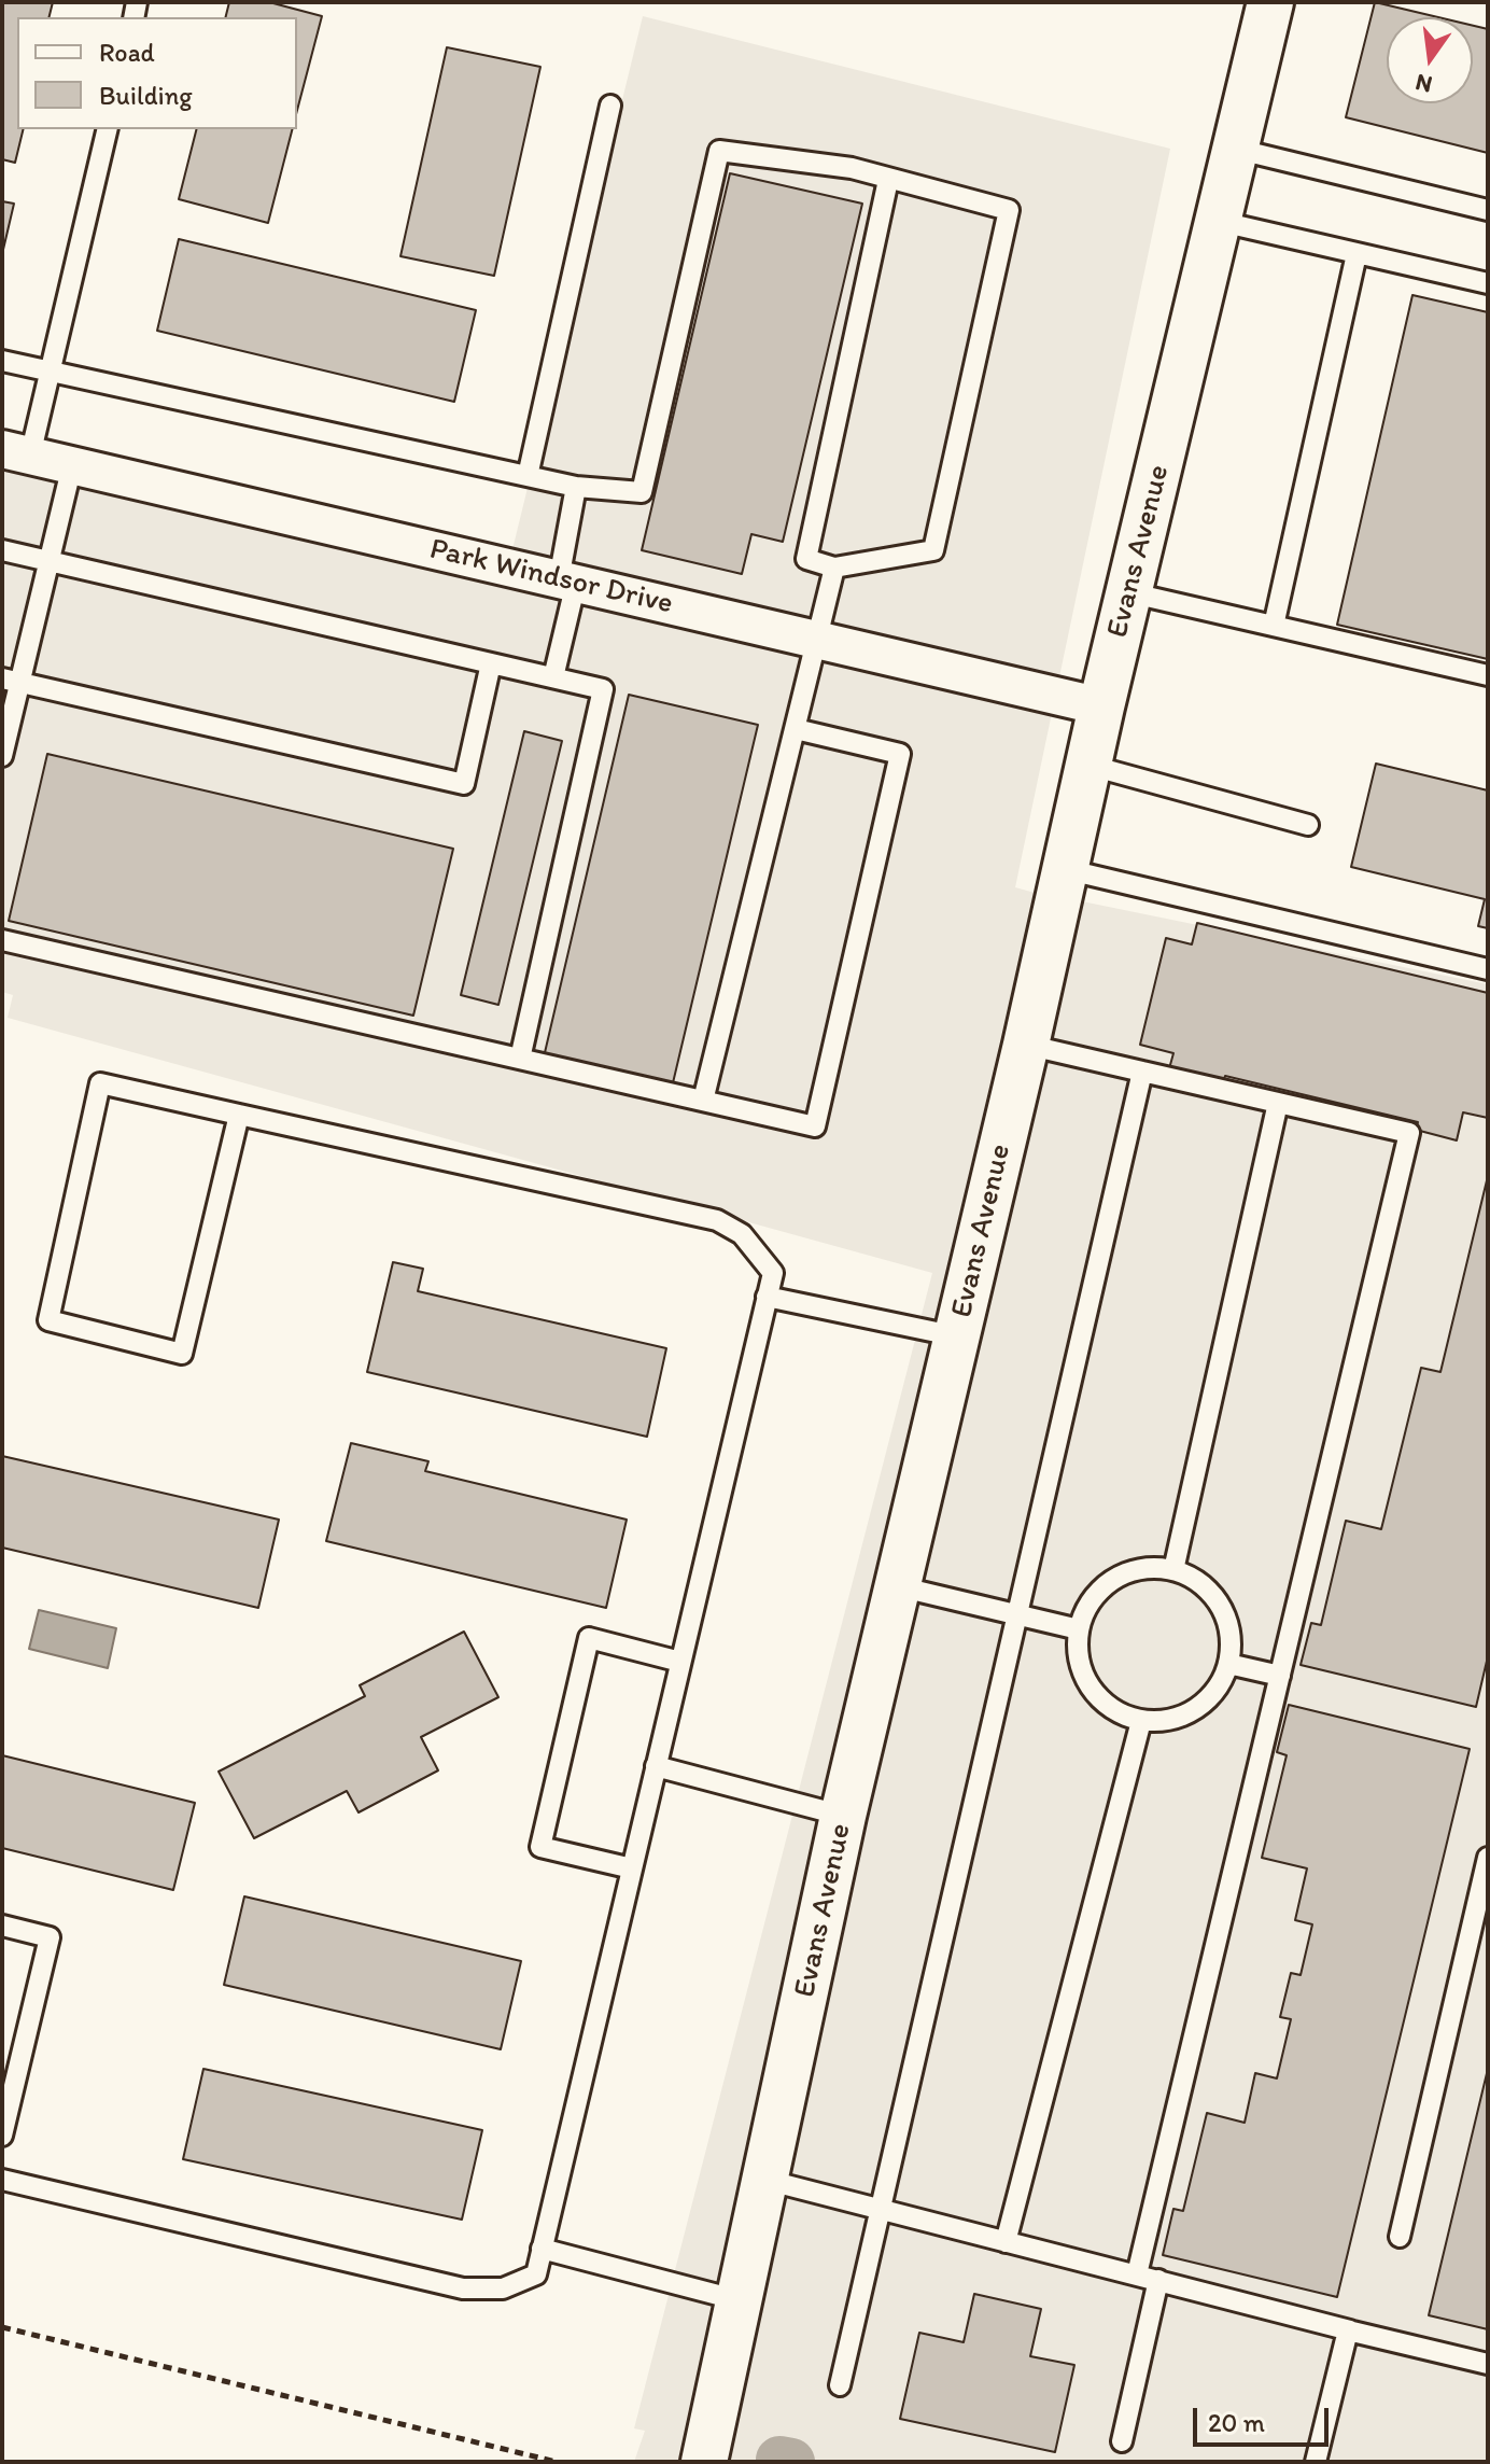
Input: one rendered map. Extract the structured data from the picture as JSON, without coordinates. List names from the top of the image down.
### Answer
{
  "streets": {
    "street": ["Evans Avenue", "Park Windsor Drive"]
  },
  "crossings": [
    ["Evans Avenue", "Park Windsor Drive"]
  ],
  "legend": ["Road", "Building"],
  "scale_bar": "20 m",
  "north": "bottom"
}
